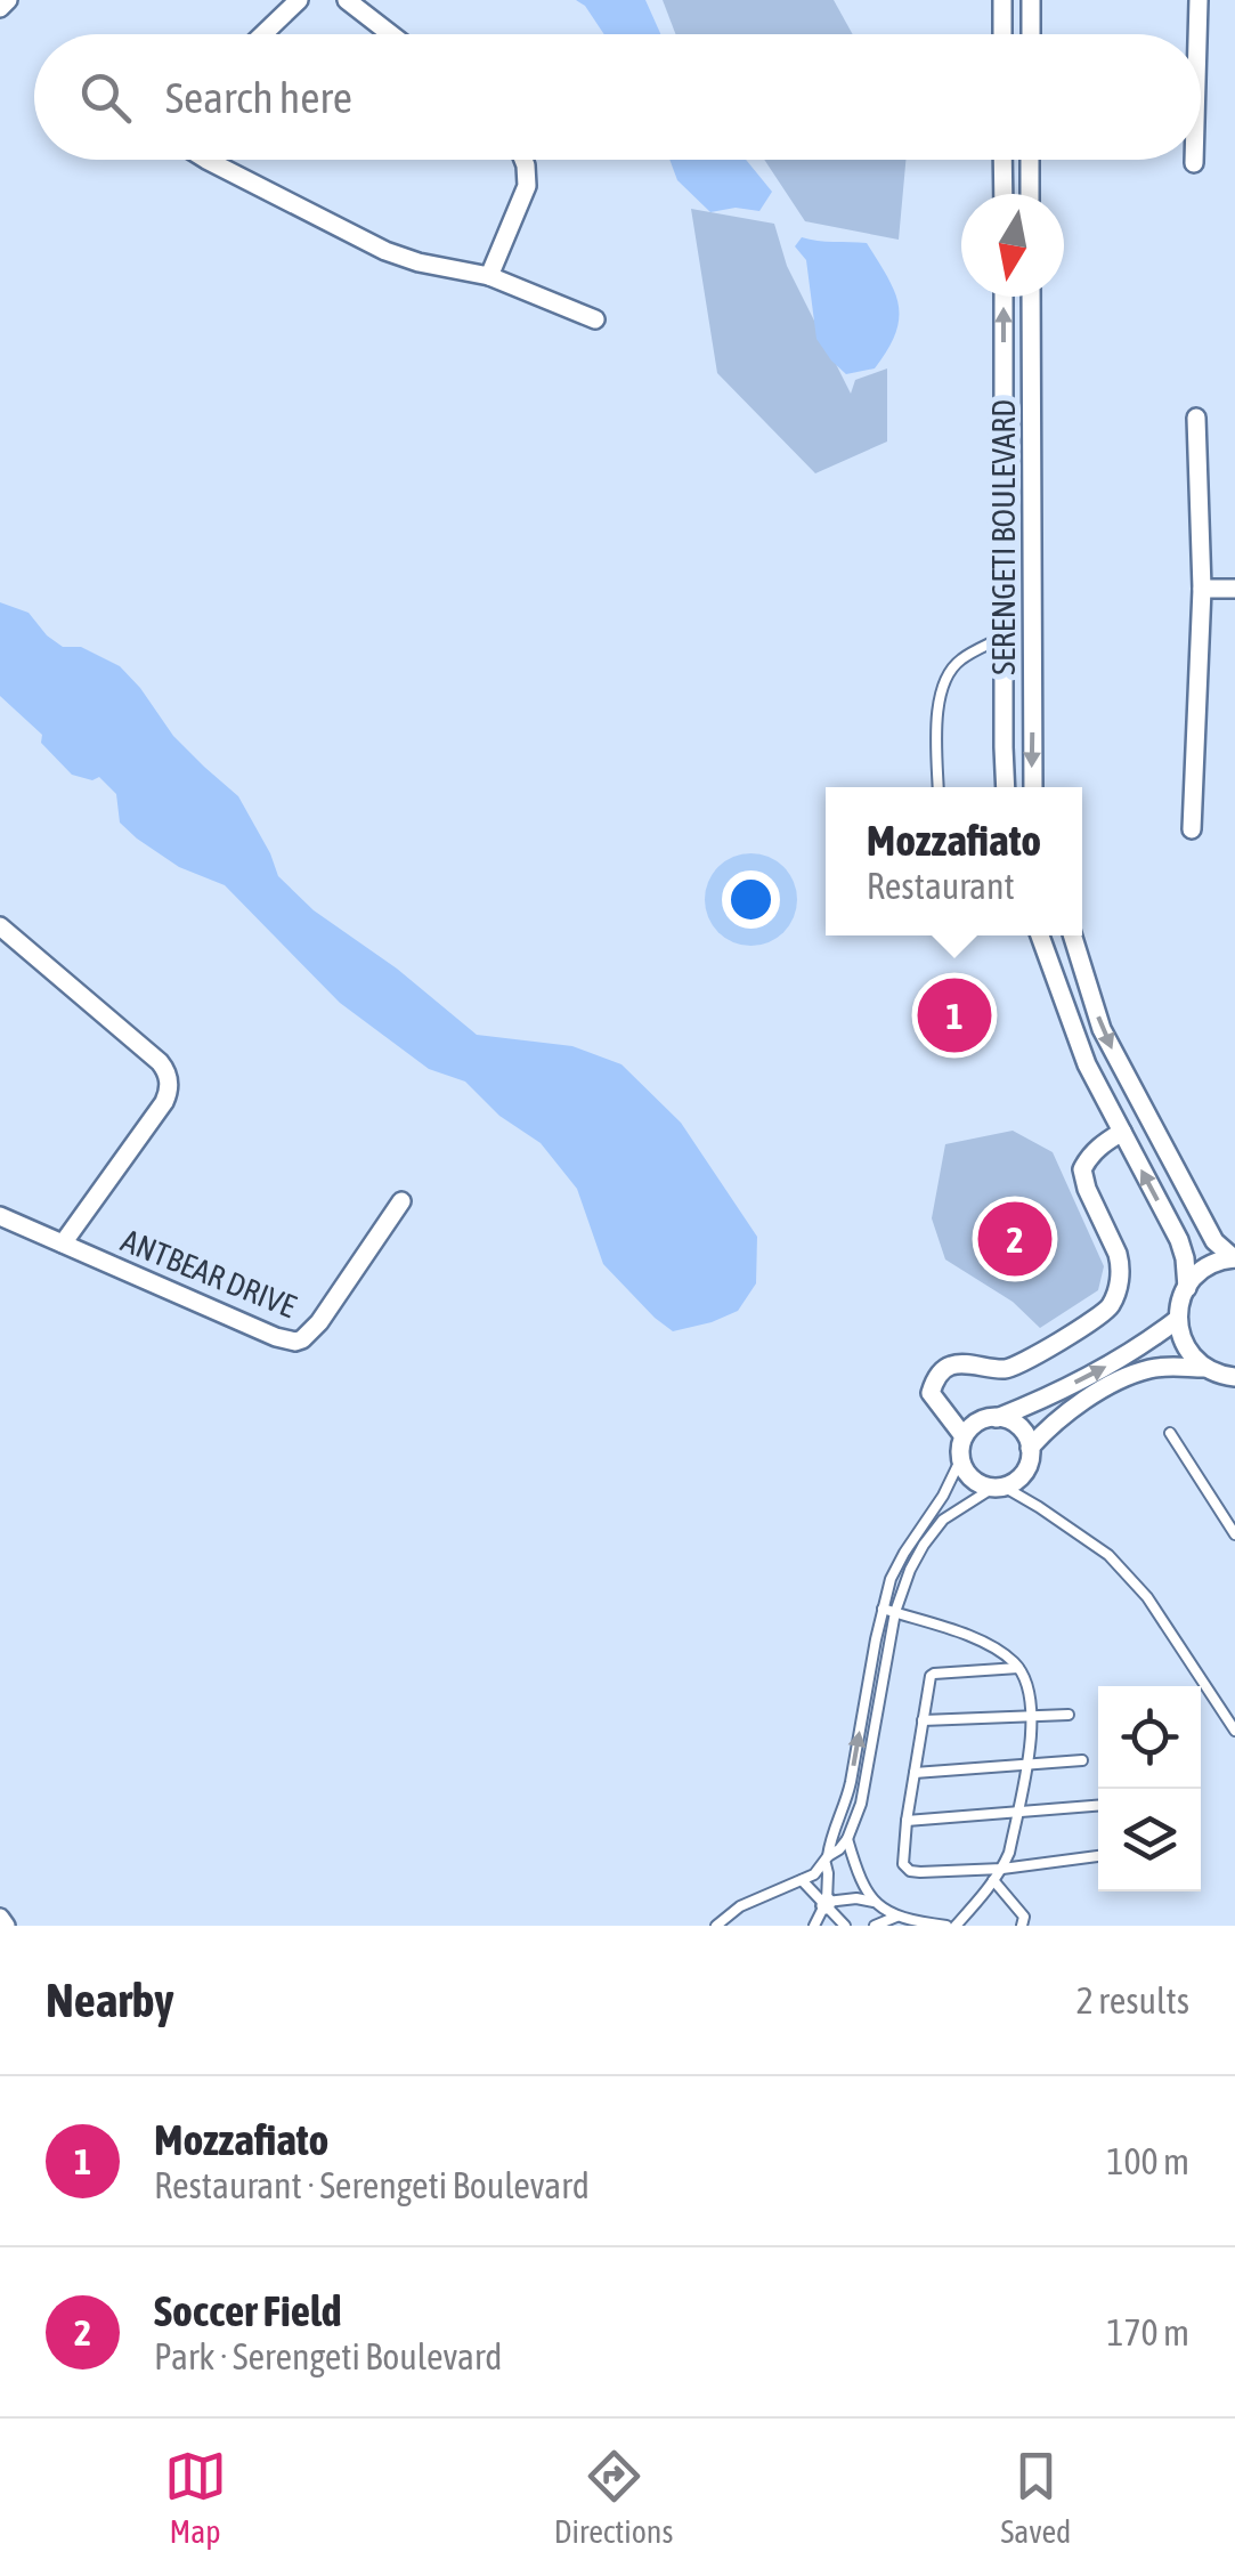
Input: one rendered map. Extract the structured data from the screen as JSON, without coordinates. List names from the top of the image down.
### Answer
{
  "streets": {
    "street": ["SERENGETI BOULEVARD", "ANTBEAR DRIVE"]
  },
  "north": "bottom",
  "page": {
    "search": "Search here",
    "popup": ["Mozzafiato", "Restaurant"],
    "pins": ["1", "2"],
    "heading": ["Nearby", "2 results"],
    "list": [
      {
        "mark": "1",
        "name": "Mozzafiato",
        "note": "Restaurant · Serengeti Boulevard",
        "value": "100 m"
      },
      {
        "mark": "2",
        "name": "Soccer Field",
        "note": "Park · Serengeti Boulevard",
        "value": "170 m"
      }
    ],
    "nav": ["Map", "Directions", "Saved"]
  }
}
